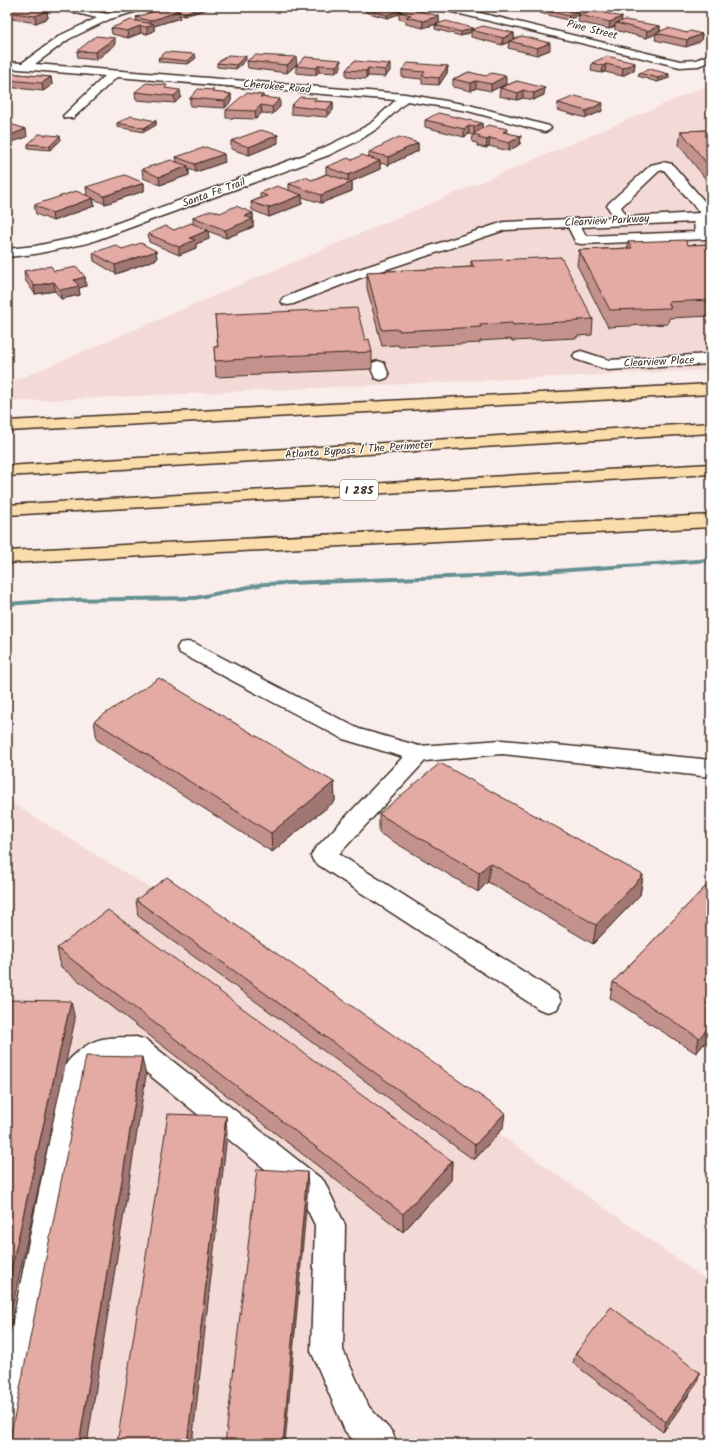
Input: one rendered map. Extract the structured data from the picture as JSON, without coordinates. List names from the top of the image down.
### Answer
{
  "streets": {
    "highway": ["Atlanta Bypass / The Perimeter", "I 285"],
    "street": [
      "Pine Street",
      "Cherokee Road",
      "Santa Fe Trail",
      "Clearview Parkway",
      "Clearview Place"
    ]
  },
  "crossings": [
    ["Cherokee Road", "Santa Fe Trail"]
  ]
}
